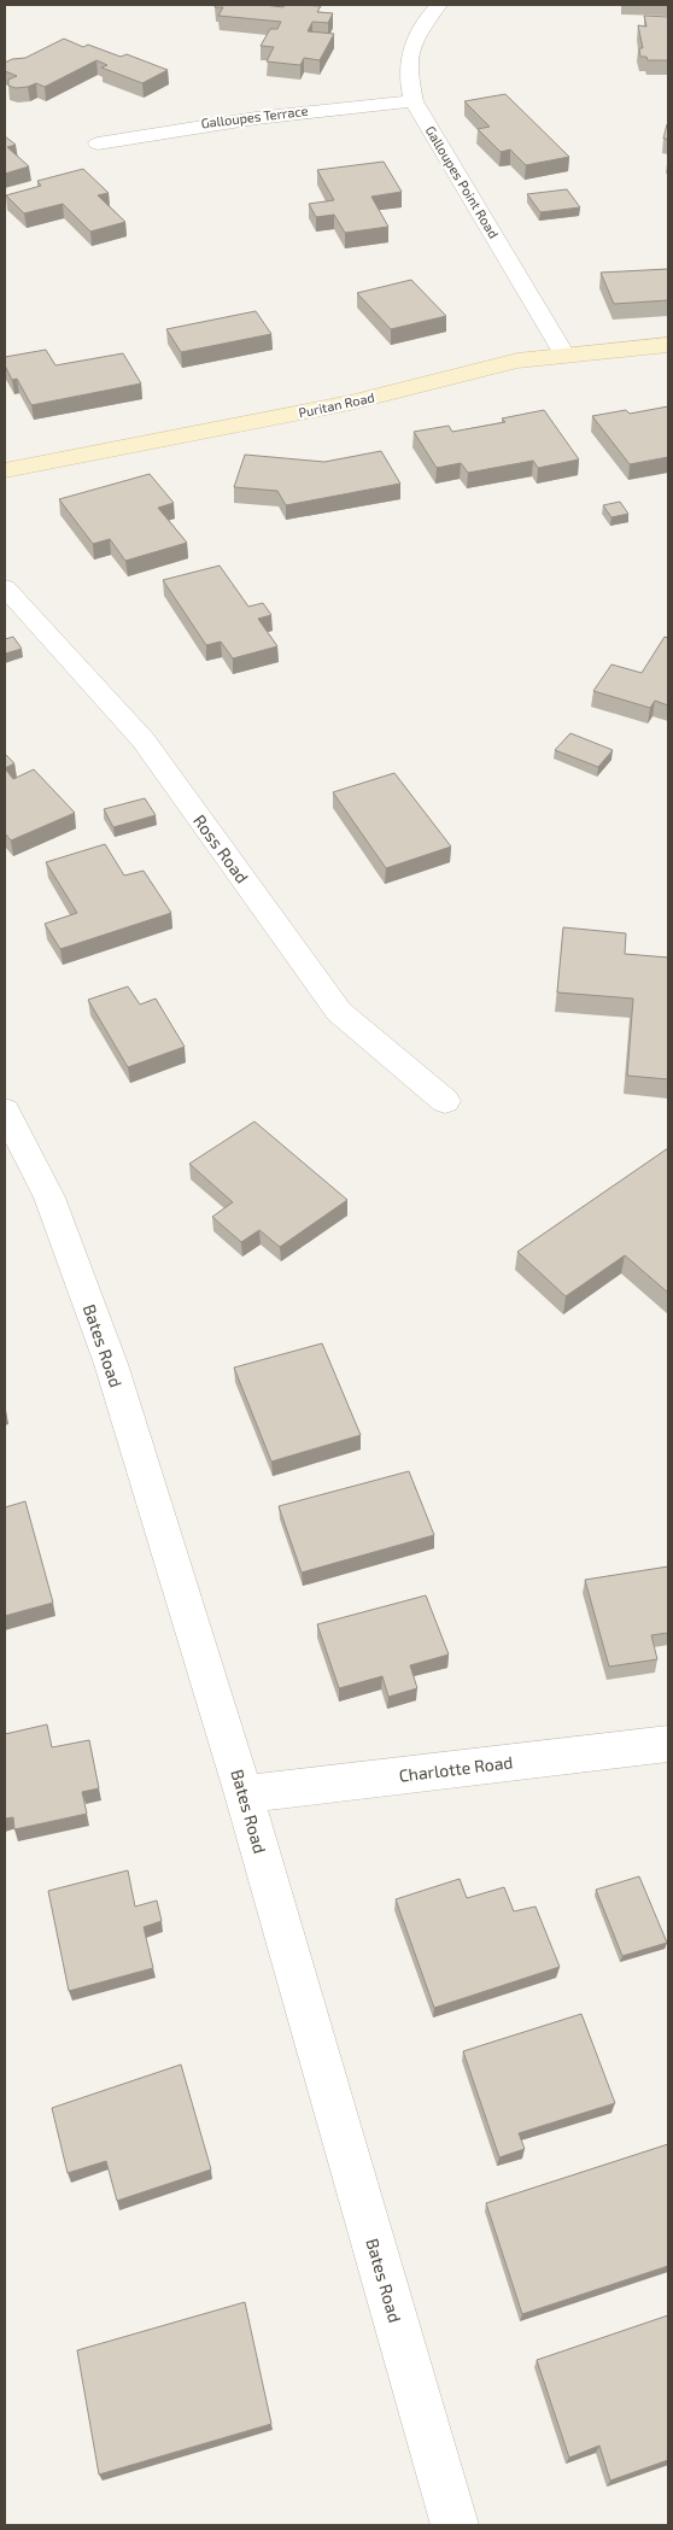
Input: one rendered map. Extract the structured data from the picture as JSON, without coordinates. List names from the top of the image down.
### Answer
{
  "streets": {
    "street": [
      "Galloupes Terrace",
      "Galloupes Point Road",
      "Puritan Road",
      "Ross Road",
      "Bates Road",
      "Charlotte Road"
    ]
  },
  "crossings": [
    ["Galloupes Terrace", "Galloupes Point Road"],
    ["Galloupes Point Road", "Puritan Road"],
    ["Bates Road", "Charlotte Road"]
  ]
}
